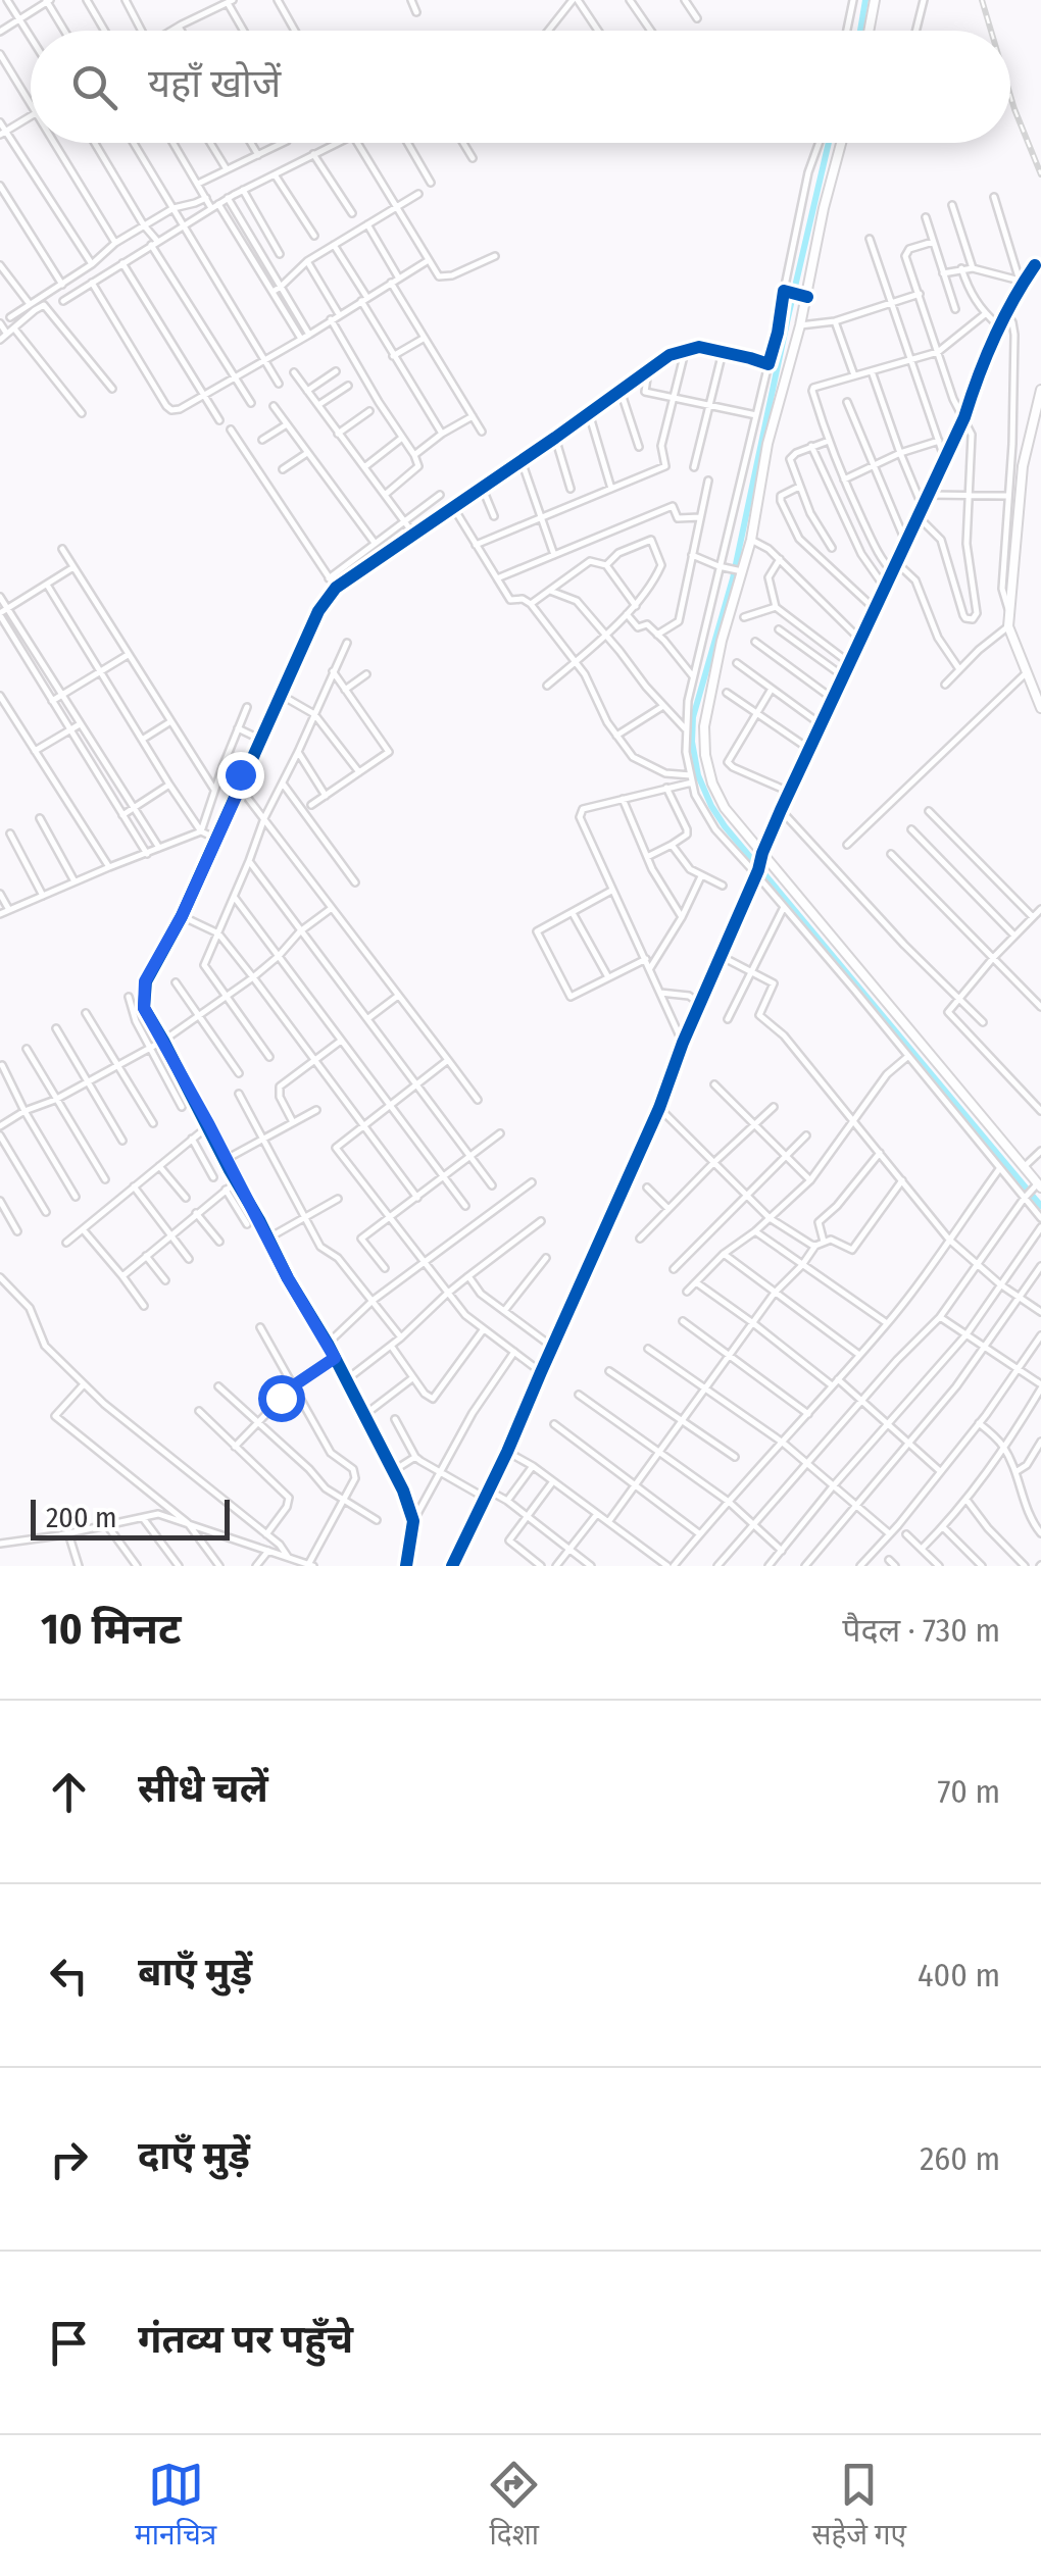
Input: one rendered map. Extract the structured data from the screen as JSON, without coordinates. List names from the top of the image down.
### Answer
{
  "scale_bar": "200 m",
  "page": {
    "search": "यहाँ खोजें",
    "scale": "200 m",
    "heading": ["10 मिनट", "पैदल · 730 m"],
    "list": [
      ["सीधे चलें", "70 m"],
      ["बाएँ मुड़ें", "400 m"],
      ["दाएँ मुड़ें", "260 m"],
      "गंतव्य पर पहुँचे"
    ],
    "nav": ["मानचित्र", "दिशा", "सहेजे गए"]
  }
}
